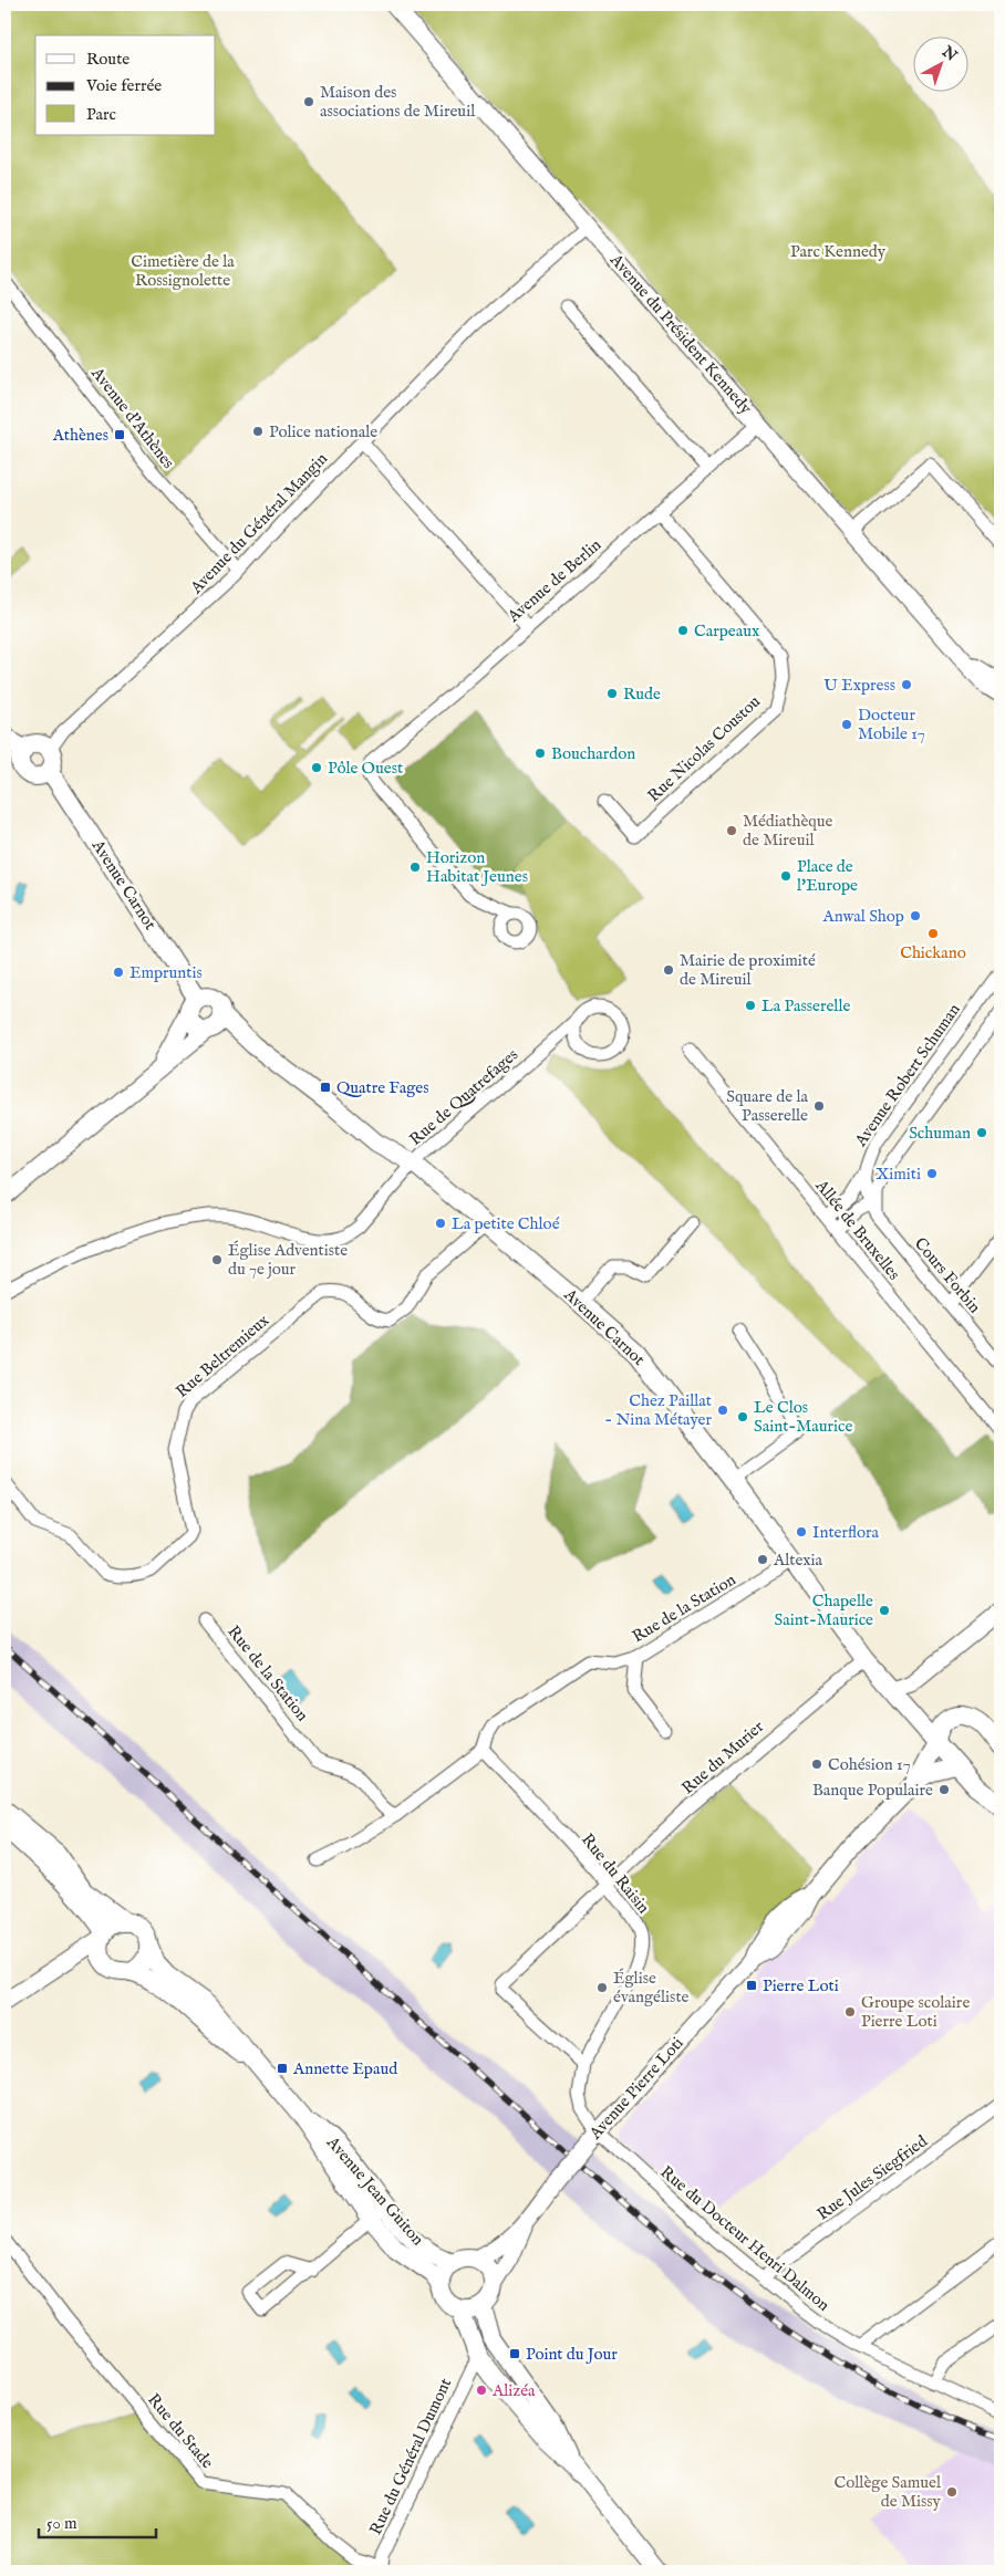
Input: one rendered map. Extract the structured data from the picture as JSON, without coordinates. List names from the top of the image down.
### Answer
{
  "streets": {
    "main road": ["Avenue Carnot", "Avenue Jean Guiton"],
    "street": [
      "Avenue du Président Kennedy",
      "Avenue d'Athènes",
      "Avenue du Général Mangin",
      "Avenue de Berlin",
      "Rue Nicolas Coustou",
      "Avenue Robert Schuman",
      "Rue de Quatrefages",
      "Allée de Bruxelles",
      "Cours Forbin",
      "Rue Beltremieux",
      "Rue de la Station",
      "Rue du Murier",
      "Rue du Raisin",
      "Avenue Pierre Loti",
      "Rue Jules Siegfried",
      "Rue du Docteur Henri Dalmon",
      "Rue du Stade",
      "Rue du Général Dumont"
    ]
  },
  "crossings": [
    ["Avenue du Président Kennedy", "Avenue du Général Mangin"],
    ["Avenue du Président Kennedy", "Avenue de Berlin"],
    ["Avenue d'Athènes", "Avenue du Général Mangin"],
    ["Avenue du Général Mangin", "Avenue Carnot"],
    ["Avenue de Berlin", "Rue Nicolas Coustou"],
    ["Avenue Carnot", "Rue de Quatrefages"],
    ["Avenue Carnot", "Rue Beltremieux"],
    ["Avenue Carnot", "Rue de la Station"],
    ["Avenue Carnot", "Rue du Murier"],
    ["Avenue Carnot", "Avenue Pierre Loti"],
    ["Avenue Robert Schuman", "Cours Forbin"],
    ["Rue de la Station", "Rue du Raisin"],
    ["Rue du Murier", "Rue du Raisin"],
    ["Rue du Raisin", "Avenue Pierre Loti"],
    ["Rue du Raisin", "Rue du Docteur Henri Dalmon"],
    ["Avenue Pierre Loti", "Avenue Jean Guiton"],
    ["Avenue Pierre Loti", "Rue du Docteur Henri Dalmon"],
    ["Rue Jules Siegfried", "Rue du Docteur Henri Dalmon"],
    ["Rue du Stade", "Rue du Général Dumont"]
  ],
  "parks": ["Parc Kennedy", "Cimetière de la Rossignolette"],
  "places": {
    "other": [
      "Maison des associations de Mireuil",
      "Police nationale",
      "Carpeaux",
      "U Express",
      "Rude",
      "Docteur Mobile 17",
      "Bouchardon",
      "Pôle Ouest",
      "Médiathèque de Mireuil",
      "Horizon Habitat Jeunes",
      "Place de l'Europe",
      "Anwal Shop",
      "Chickano",
      "Mairie de proximité de Mireuil",
      "Empruntis",
      "La Passerelle",
      "Square de la Passerelle",
      "Schuman",
      "Ximiti",
      "La petite Chloé",
      "Église Adventiste du 7e jour",
      "Chez Paillat - Nina Métayer",
      "Le Clos Saint-Maurice",
      "Interflora",
      "Altexia",
      "Chapelle Saint-Maurice",
      "Cohésion 17",
      "Banque Populaire",
      "Église évangéliste",
      "Groupe scolaire Pierre Loti",
      "Alizéa",
      "Collège Samuel de Missy"
    ],
    "transit": [
      "Athènes",
      "Quatre Fages",
      "Pierre Loti",
      "Annette Epaud",
      "Point du Jour"
    ]
  },
  "legend": ["Route", "Voie ferrée", "Parc"],
  "scale_bar": "50 m",
  "north": "top right"
}
